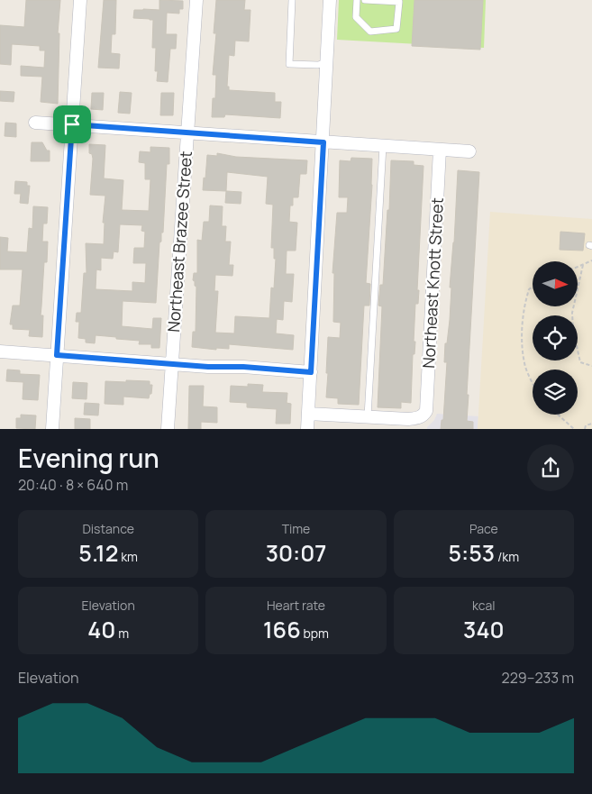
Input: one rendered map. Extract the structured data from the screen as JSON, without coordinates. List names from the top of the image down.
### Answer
{
  "streets": {
    "street": ["Northeast Brazee Street", "Northeast Knott Street"]
  },
  "north": "right",
  "page": {
    "heading": ["Evening run", "20:40 · 8 × 640 m"],
    "stats": [
      ["Distance", "5.12 km"],
      ["Time", "30:07"],
      ["Pace", "5:53 /km"],
      ["Elevation", "40 m"],
      ["Heart rate", "166 bpm"],
      ["kcal", "340"]
    ],
    "chart": ["Elevation", "229–233 m"]
  }
}
